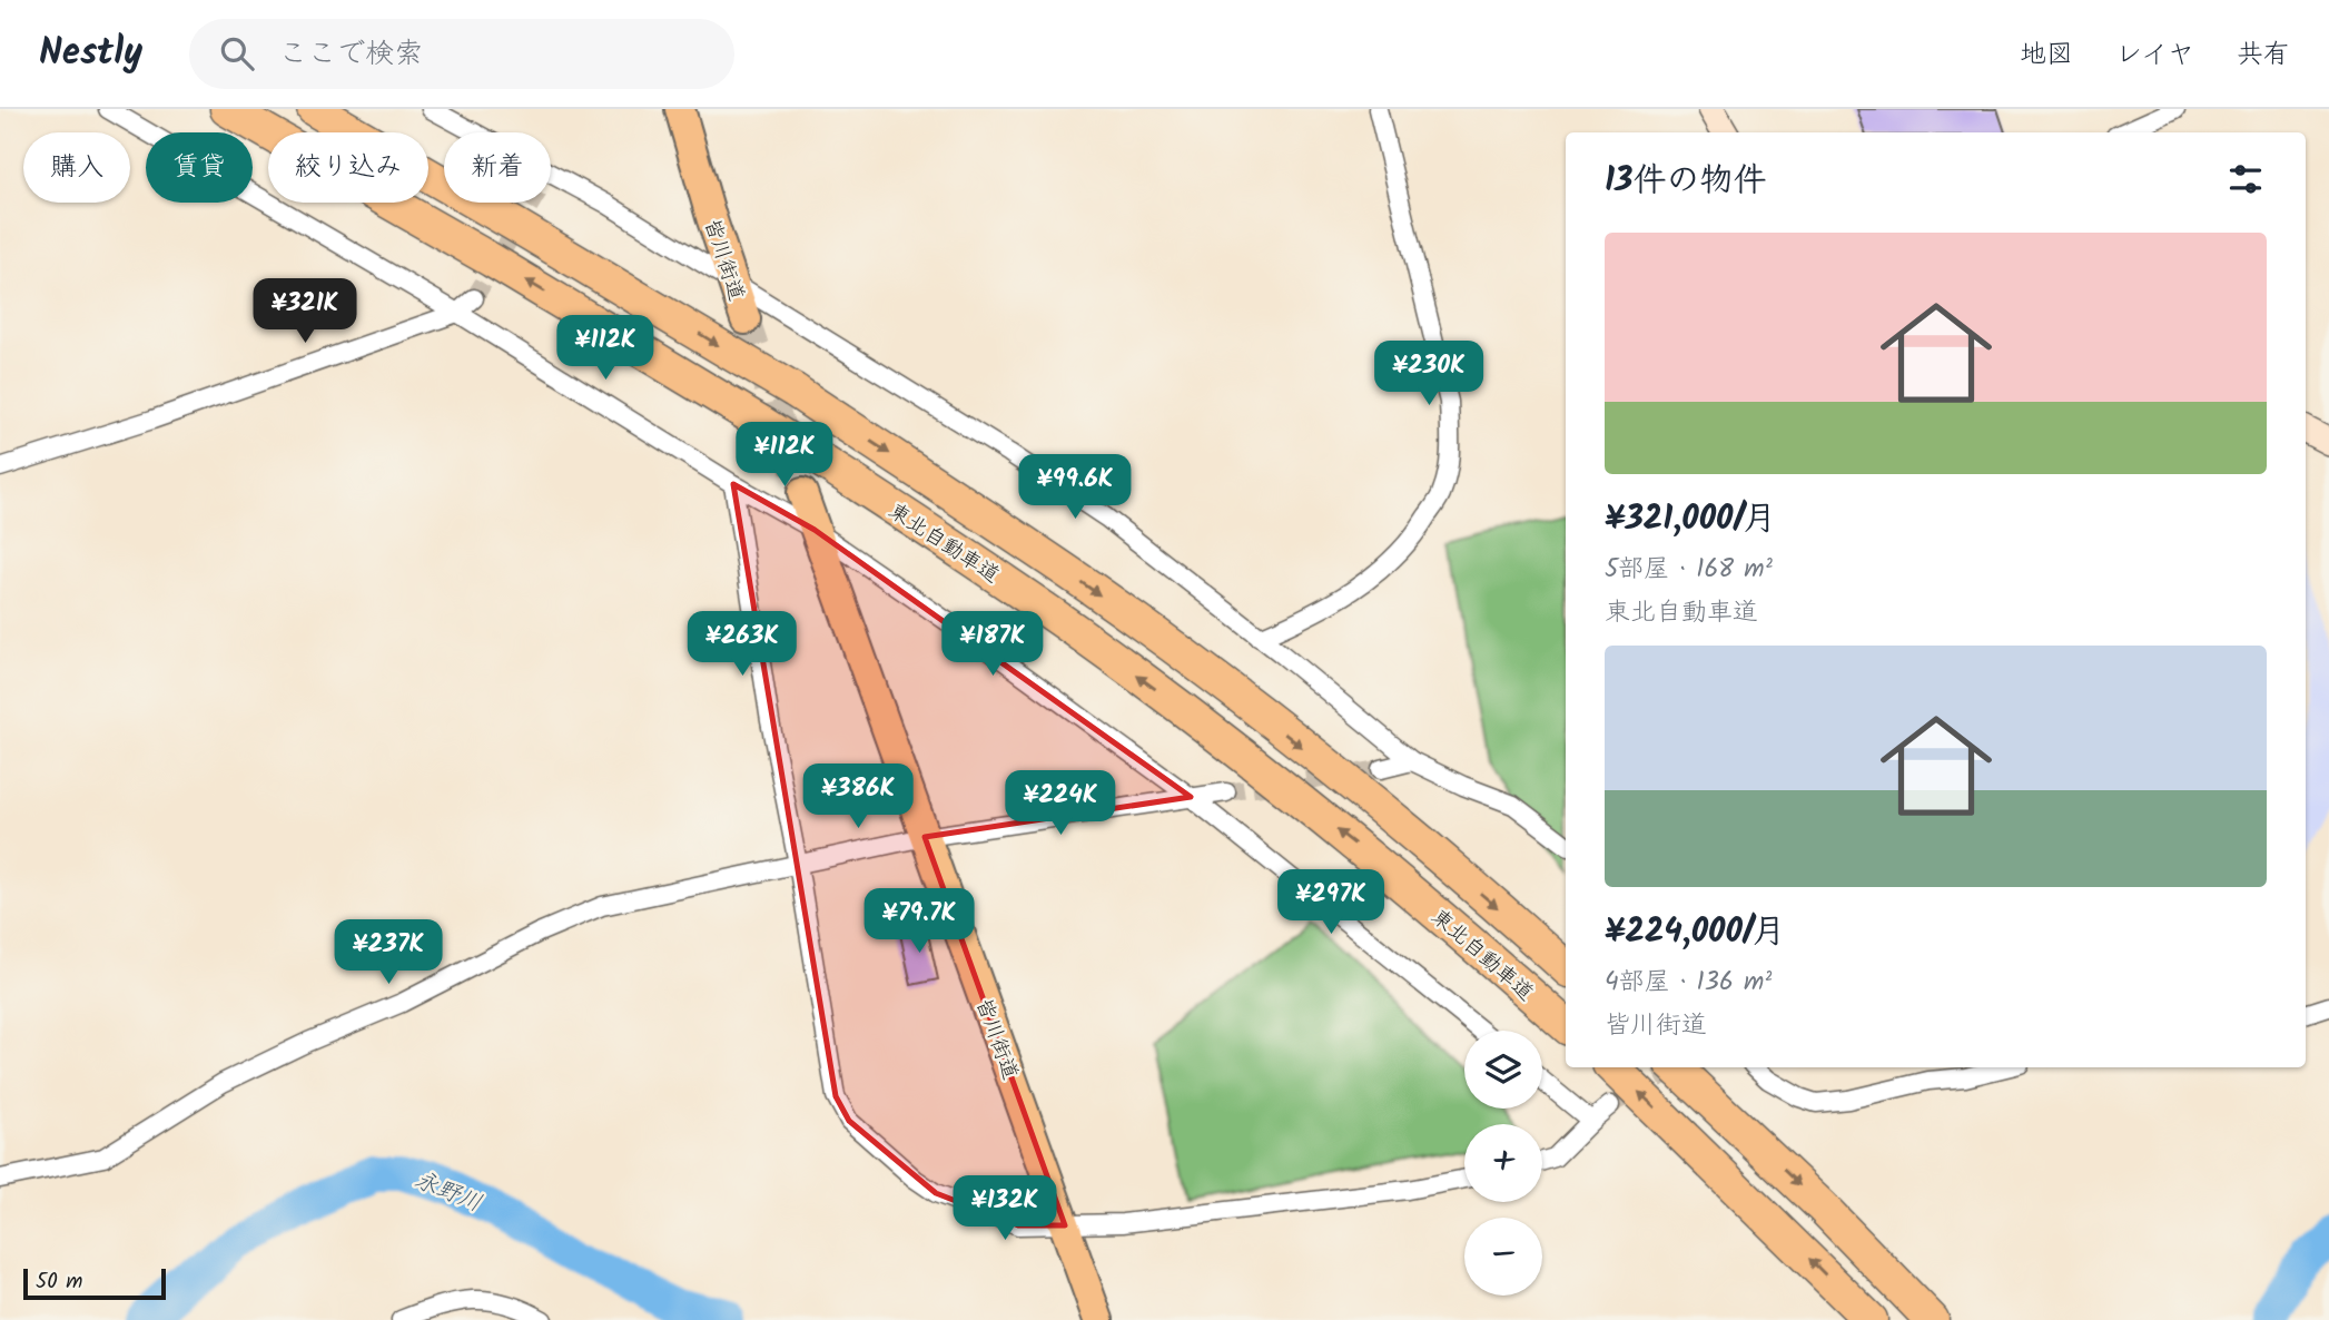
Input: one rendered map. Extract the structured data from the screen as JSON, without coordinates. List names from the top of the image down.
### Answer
{
  "streets": {
    "highway": ["東北自動車道"],
    "main road": ["皆川街道"]
  },
  "water": ["永野川"],
  "scale_bar": "50 m",
  "page": {
    "header": "Nestly",
    "search": "ここで検索",
    "nav": ["地図", "レイヤ", "共有"],
    "chip": [
      "購入",
      "賃貸",
      "絞り込み",
      "新着"
    ],
    "heading": "13件の物件",
    "list": [
      {
        "name": "¥321,000/月",
        "note": "5部屋 · 168 m² · 東北自動車道"
      },
      {
        "name": "¥224,000/月",
        "note": "4部屋 · 136 m² · 皆川街道"
      }
    ],
    "price": [
      "¥321K",
      "¥112K",
      "¥230K",
      "¥112K",
      "¥99.6K",
      "¥263K",
      "¥187K",
      "¥386K",
      "¥224K",
      "¥297K",
      "¥79.7K",
      "¥237K",
      "¥132K"
    ],
    "map_buttons": ["+", "−"],
    "scale": "50 m"
  }
}
